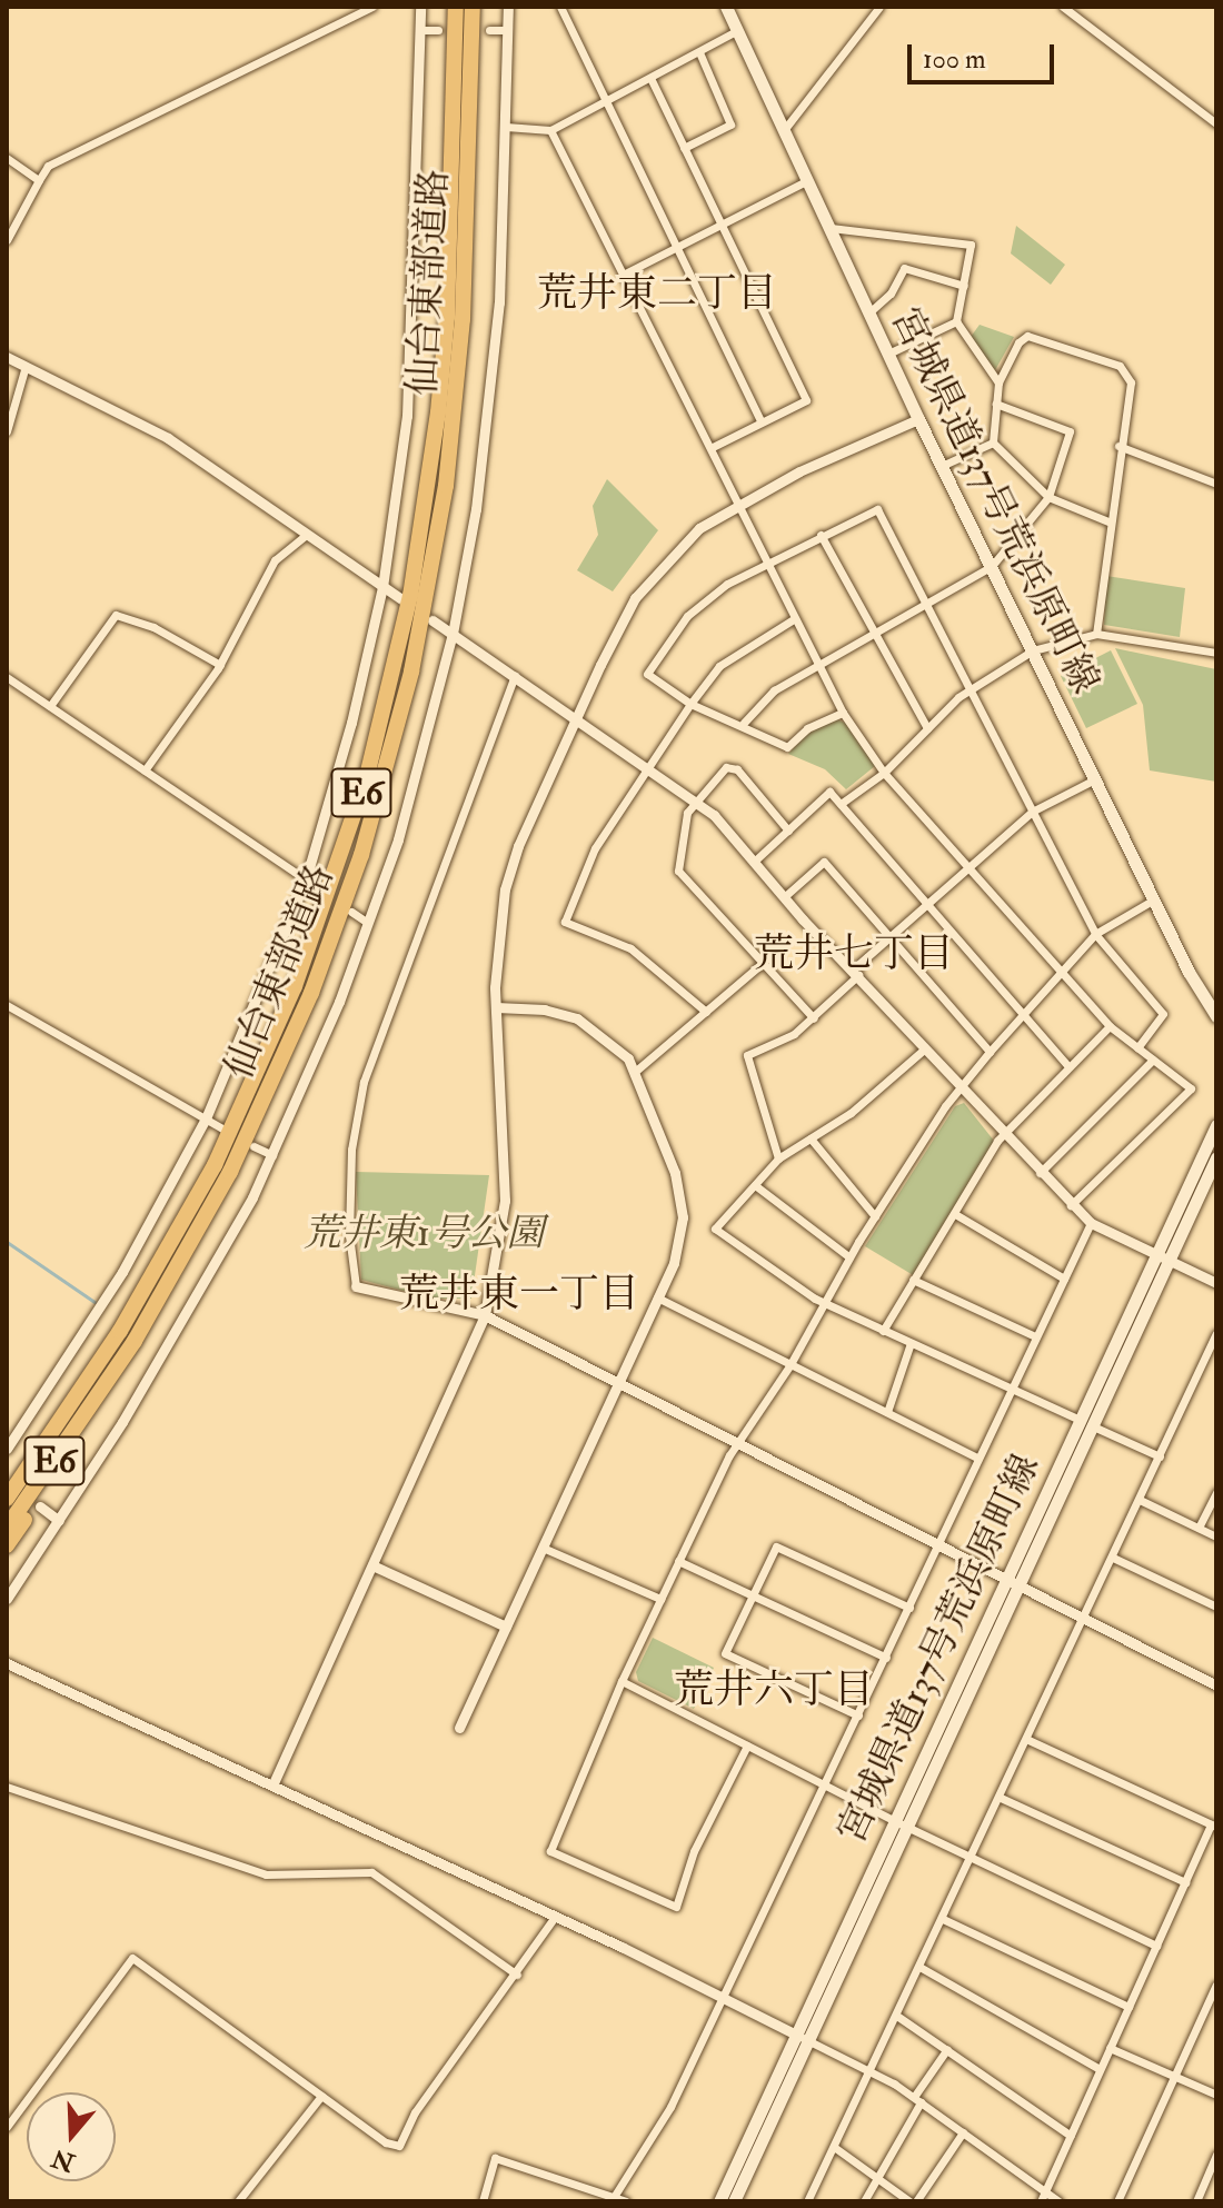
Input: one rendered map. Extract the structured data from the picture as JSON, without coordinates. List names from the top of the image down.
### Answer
{
  "streets": {
    "highway": ["仙台東部道路", "E6"],
    "main road": ["宮城県道137号荒浜原町線"]
  },
  "districts": [
    "荒井東二丁目",
    "荒井七丁目",
    "荒井東一丁目",
    "荒井六丁目"
  ],
  "parks": ["荒井東1号公園"],
  "scale_bar": "100 m",
  "north": "bottom"
}
